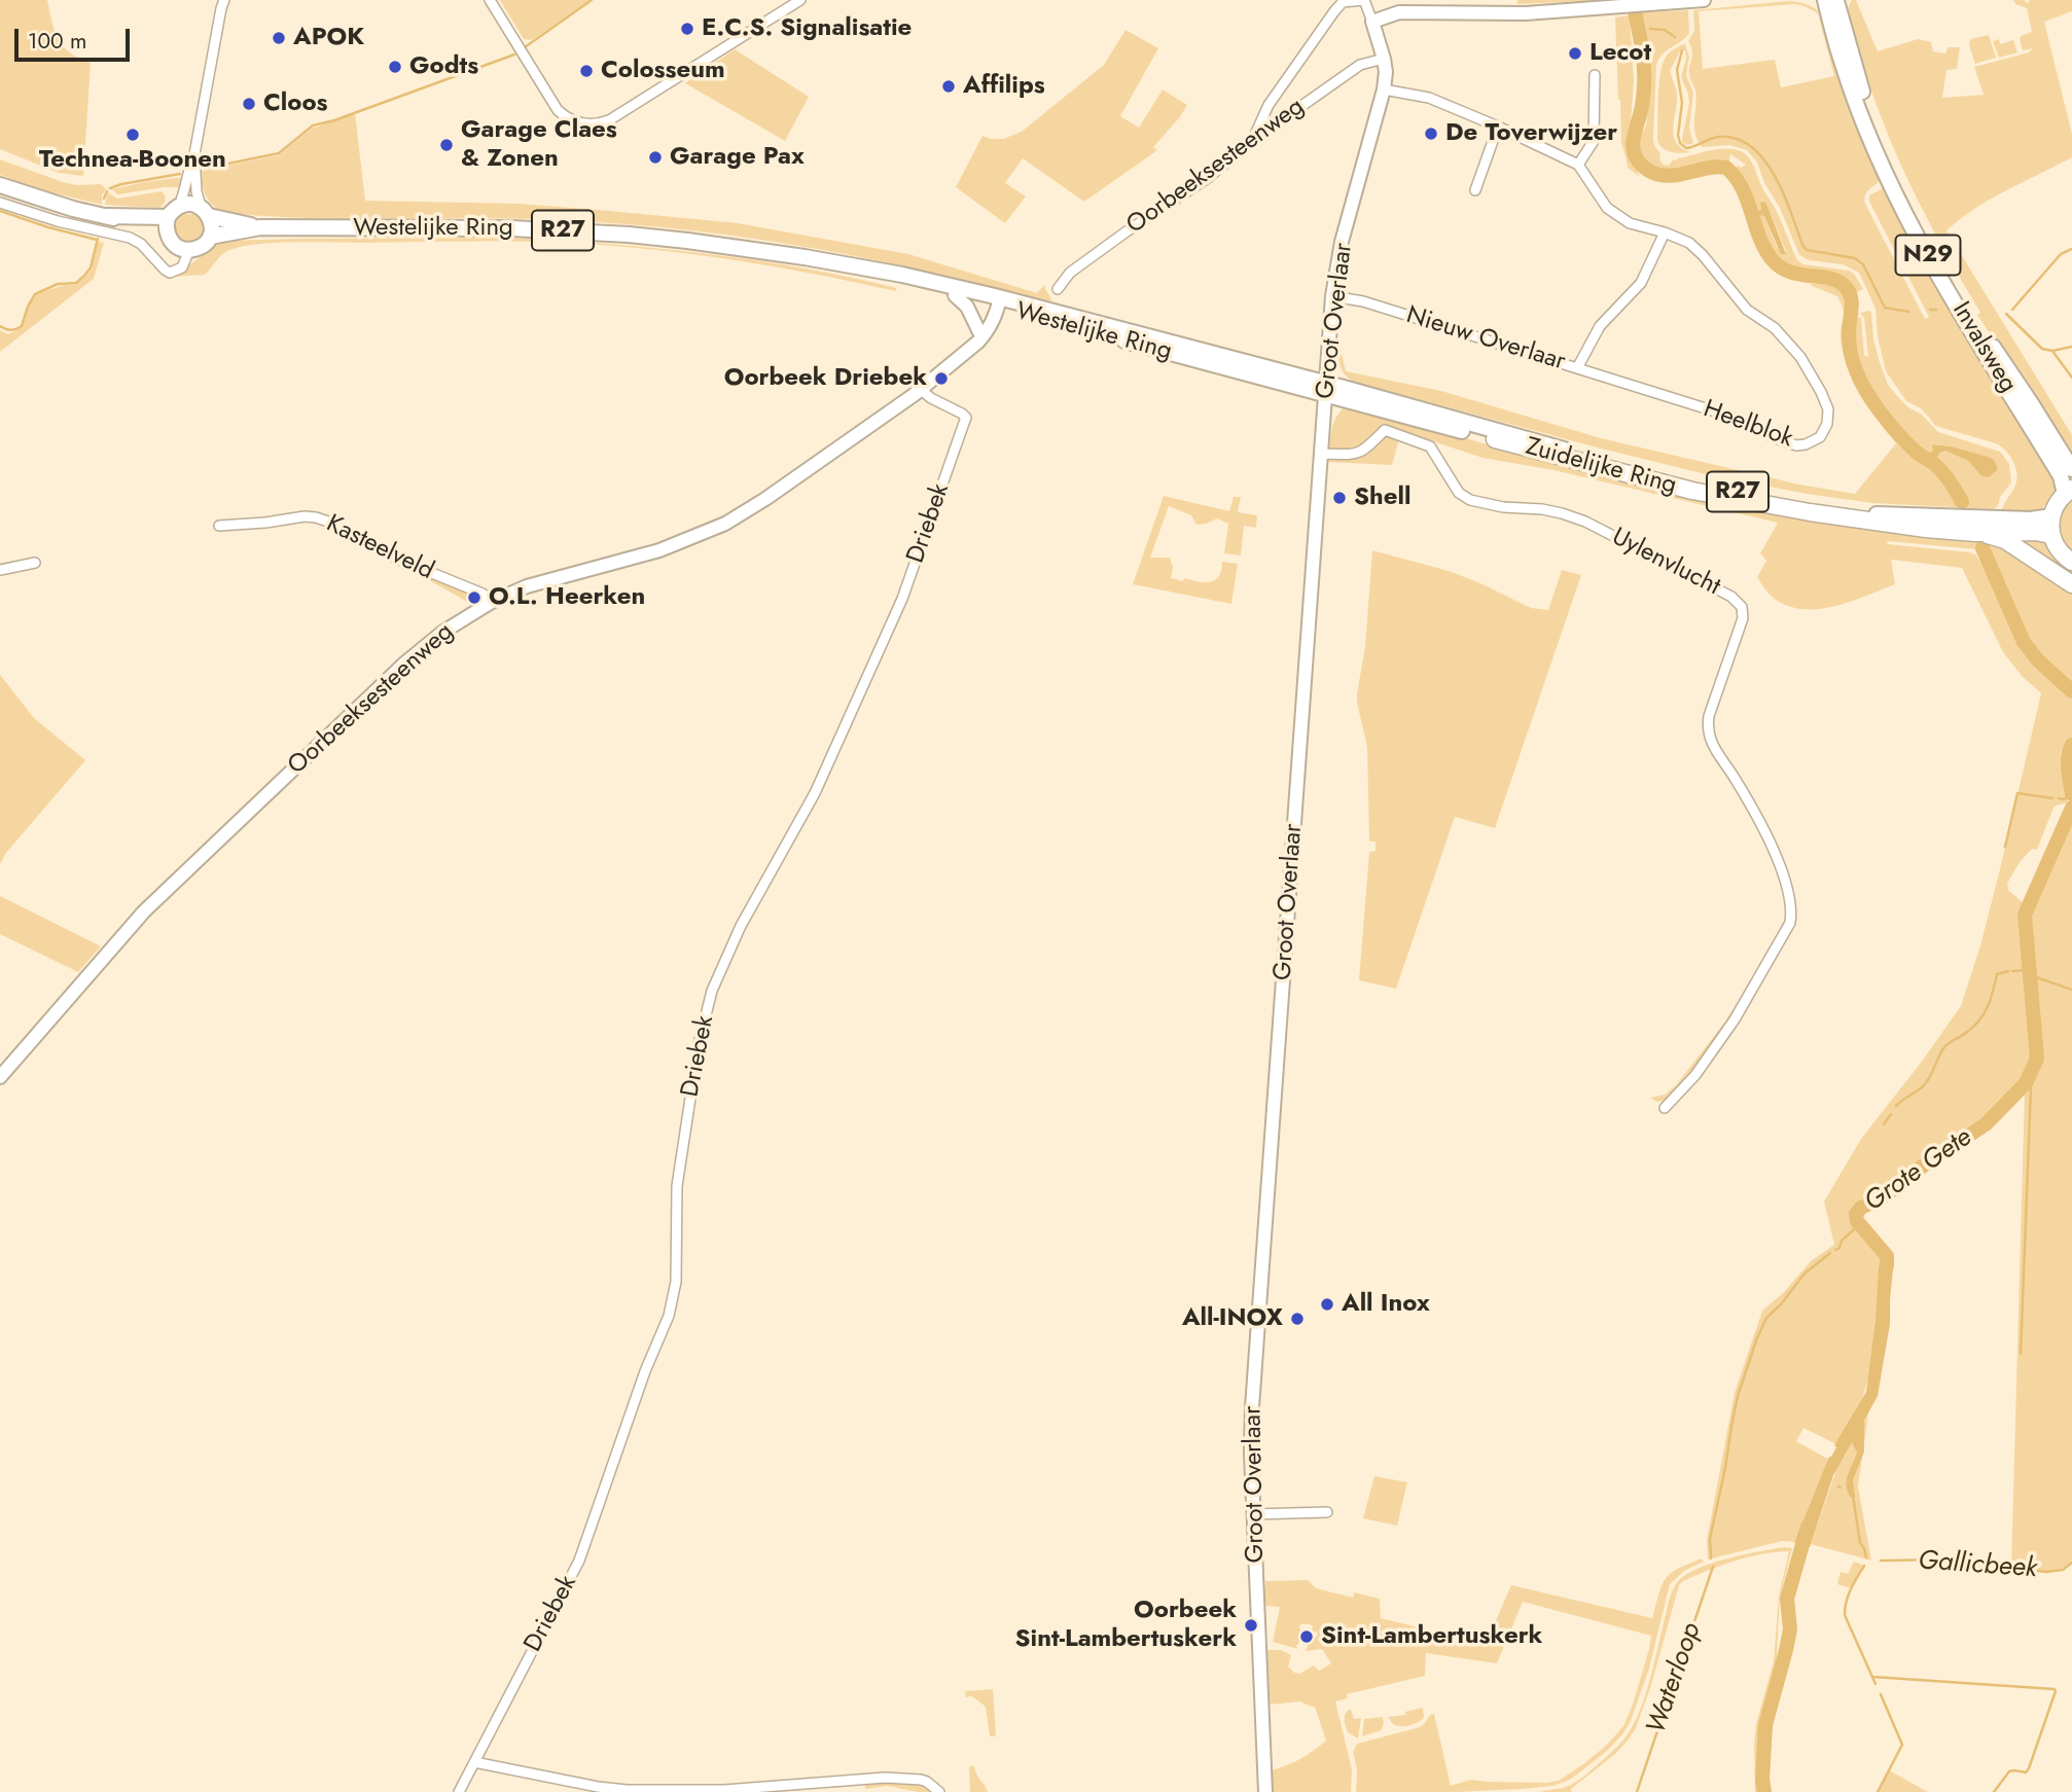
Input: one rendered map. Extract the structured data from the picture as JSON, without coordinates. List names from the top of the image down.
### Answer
{
  "streets": {
    "highway": ["R27", "Invalsweg", "Zuidelijke Ring"],
    "main road": ["Westelijke Ring", "N29"],
    "street": [
      "Oorbeeksesteenweg",
      "Groot Overlaar",
      "Nieuw Overlaar",
      "Heelblok",
      "Driebek",
      "Kasteelveld",
      "Uylenvlucht"
    ]
  },
  "crossings": [
    ["Oorbeeksesteenweg", "Westelijke Ring"],
    ["Oorbeeksesteenweg", "Groot Overlaar"],
    ["Oorbeeksesteenweg", "Driebek"],
    ["Oorbeeksesteenweg", "Kasteelveld"],
    ["Westelijke Ring", "Groot Overlaar"],
    ["Westelijke Ring", "Zuidelijke Ring"],
    ["Groot Overlaar", "Nieuw Overlaar"],
    ["Groot Overlaar", "Zuidelijke Ring"],
    ["Groot Overlaar", "Uylenvlucht"],
    ["Nieuw Overlaar", "Heelblok"],
    ["Invalsweg", "Zuidelijke Ring"]
  ],
  "water": ["Grote Gete", "Gallicbeek", "Waterloop"],
  "places": [
    "E.C.S. Signalisatie",
    "APOK",
    "Lecot",
    "Godts",
    "Colosseum",
    "Affilips",
    "Cloos",
    "De Toverwijzer",
    "Technea-Boonen",
    "Garage Claes & Zonen",
    "Garage Pax",
    "Oorbeek Driebek",
    "Shell",
    "O.L. Heerken",
    "All Inox",
    "All-INOX",
    "Oorbeek Sint-Lambertuskerk",
    "Sint-Lambertuskerk"
  ],
  "scale_bar": "100 m"
}
